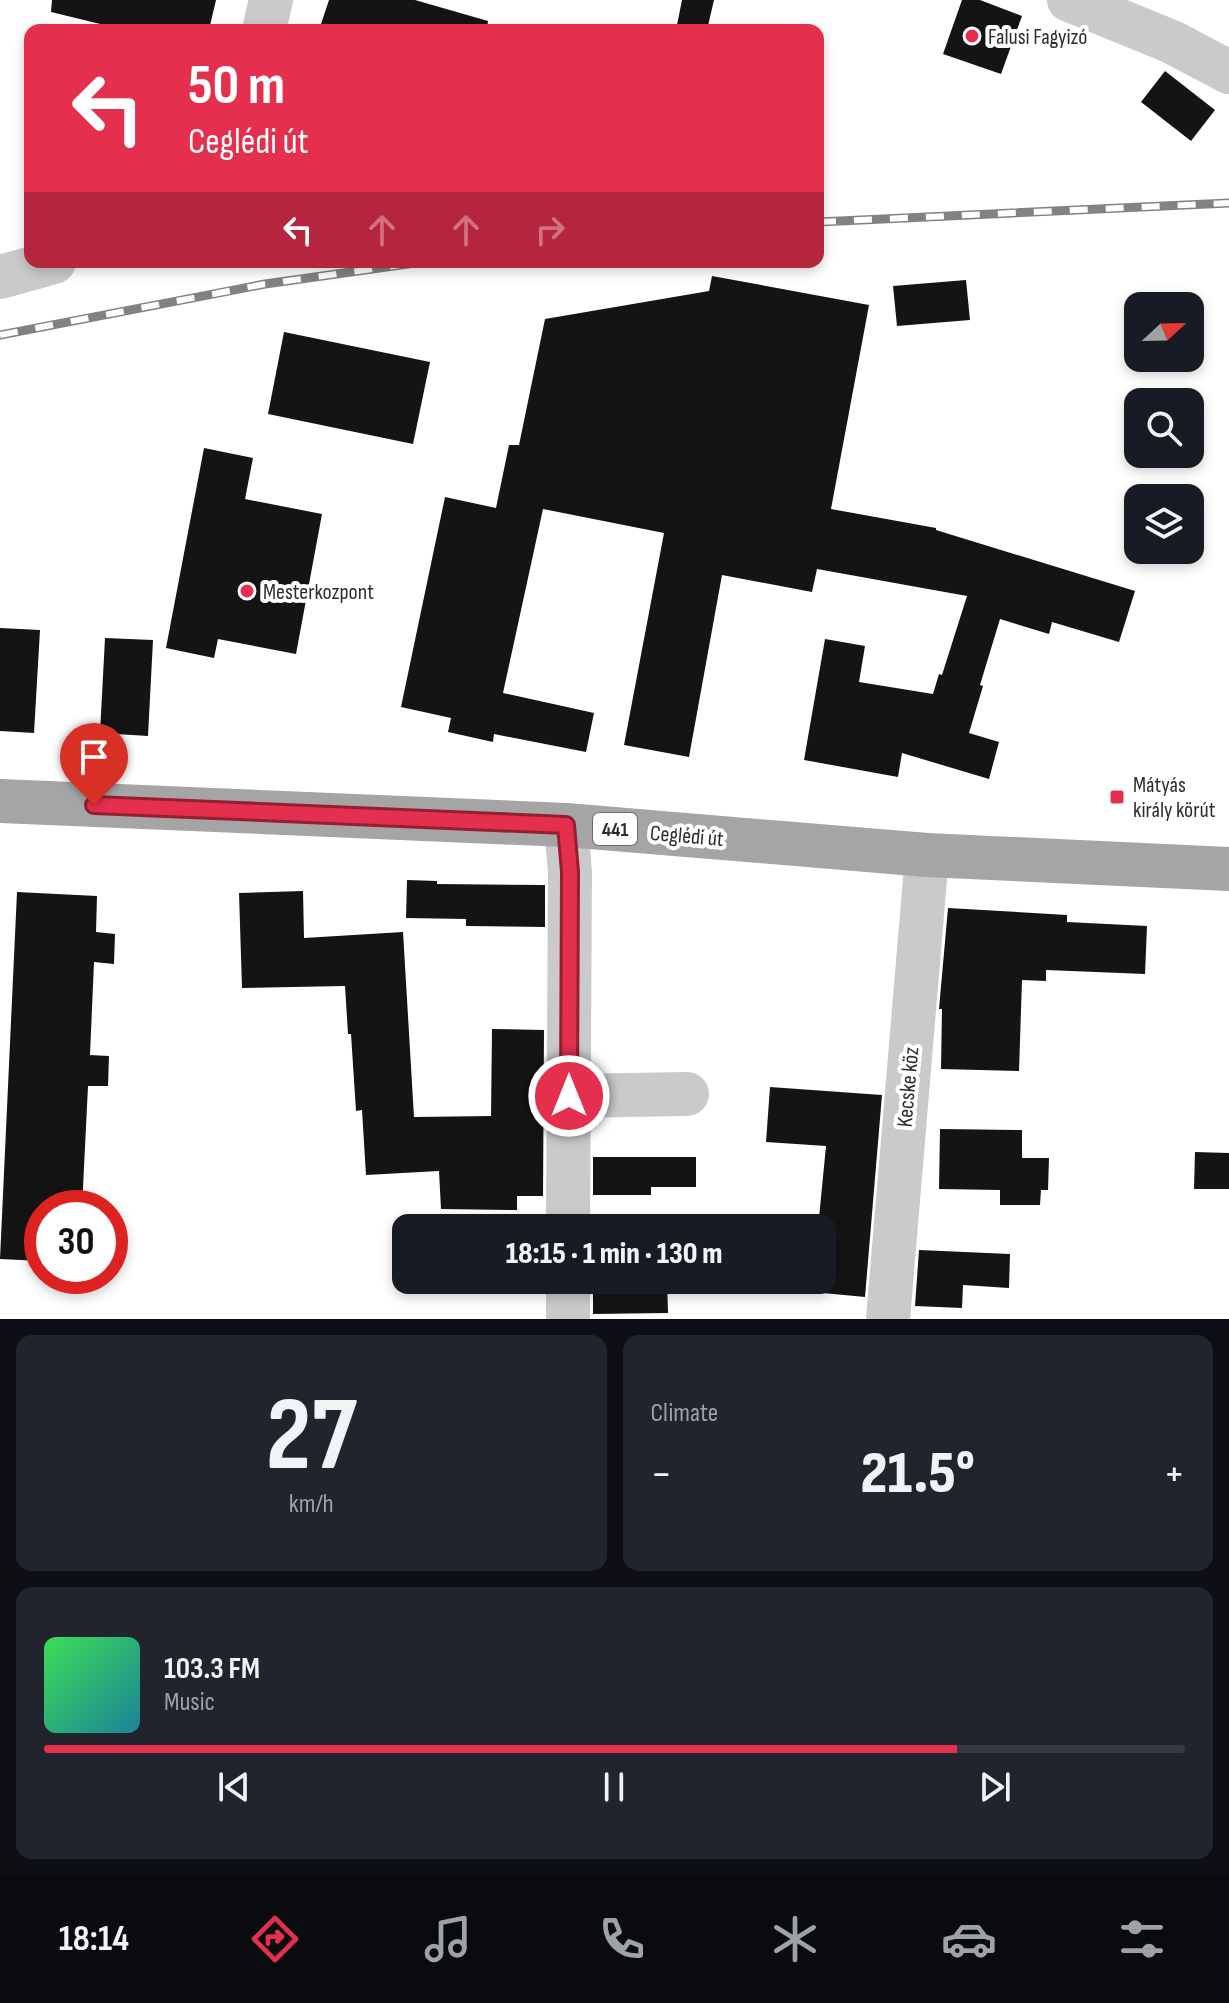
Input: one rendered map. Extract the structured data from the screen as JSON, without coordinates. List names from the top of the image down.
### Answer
{
  "streets": {
    "main road": ["441", "Ceglédi út"],
    "street": ["Kecske köz"]
  },
  "crossings": [
    ["Ceglédi út", "Kecske köz"]
  ],
  "places": {
    "other": ["Falusi Fagyizó", "Mesterkozpont"],
    "transit": ["Mátyás király körút"]
  },
  "north": "right",
  "page": {
    "turn": ["50 m", "Ceglédi út"],
    "limit": "30",
    "trip": "18:15 · 1 min · 130 m",
    "tile": [
      ["27", "km/h"],
      "Climate"
    ],
    "heat": ["−", "21.5°", "+"],
    "song": ["103.3 FM", "Music"],
    "tabs": "18:14"
  }
}
